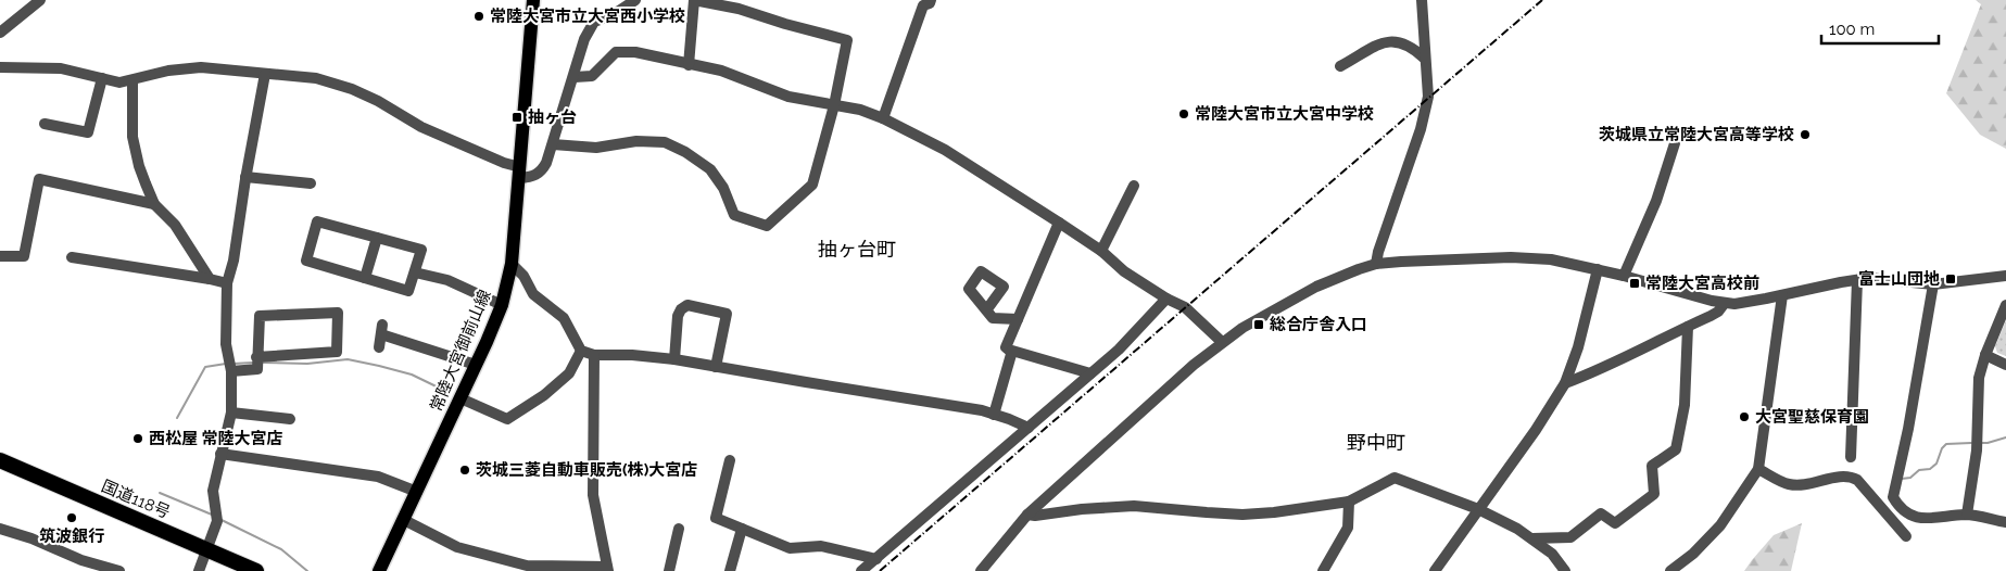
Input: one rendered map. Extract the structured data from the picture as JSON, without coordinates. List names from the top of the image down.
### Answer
{
  "streets": {
    "highway": ["国道118号"],
    "main road": ["常陸大宮御前山線"]
  },
  "districts": ["抽ヶ台町", "野中町"],
  "places": {
    "other": [
      "常陸大宮市立大宮西小学校",
      "常陸大宮市立大宮中学校",
      "茨城県立常陸大宮高等学校",
      "大宮聖慈保育園",
      "西松屋 常陸大宮店",
      "茨城三菱自動車販売(株)大宮店",
      "筑波銀行"
    ],
    "transit": [
      "抽ヶ台",
      "富士山団地",
      "常陸大宮高校前",
      "総合庁舎入口"
    ]
  },
  "scale_bar": "100 m"
}
